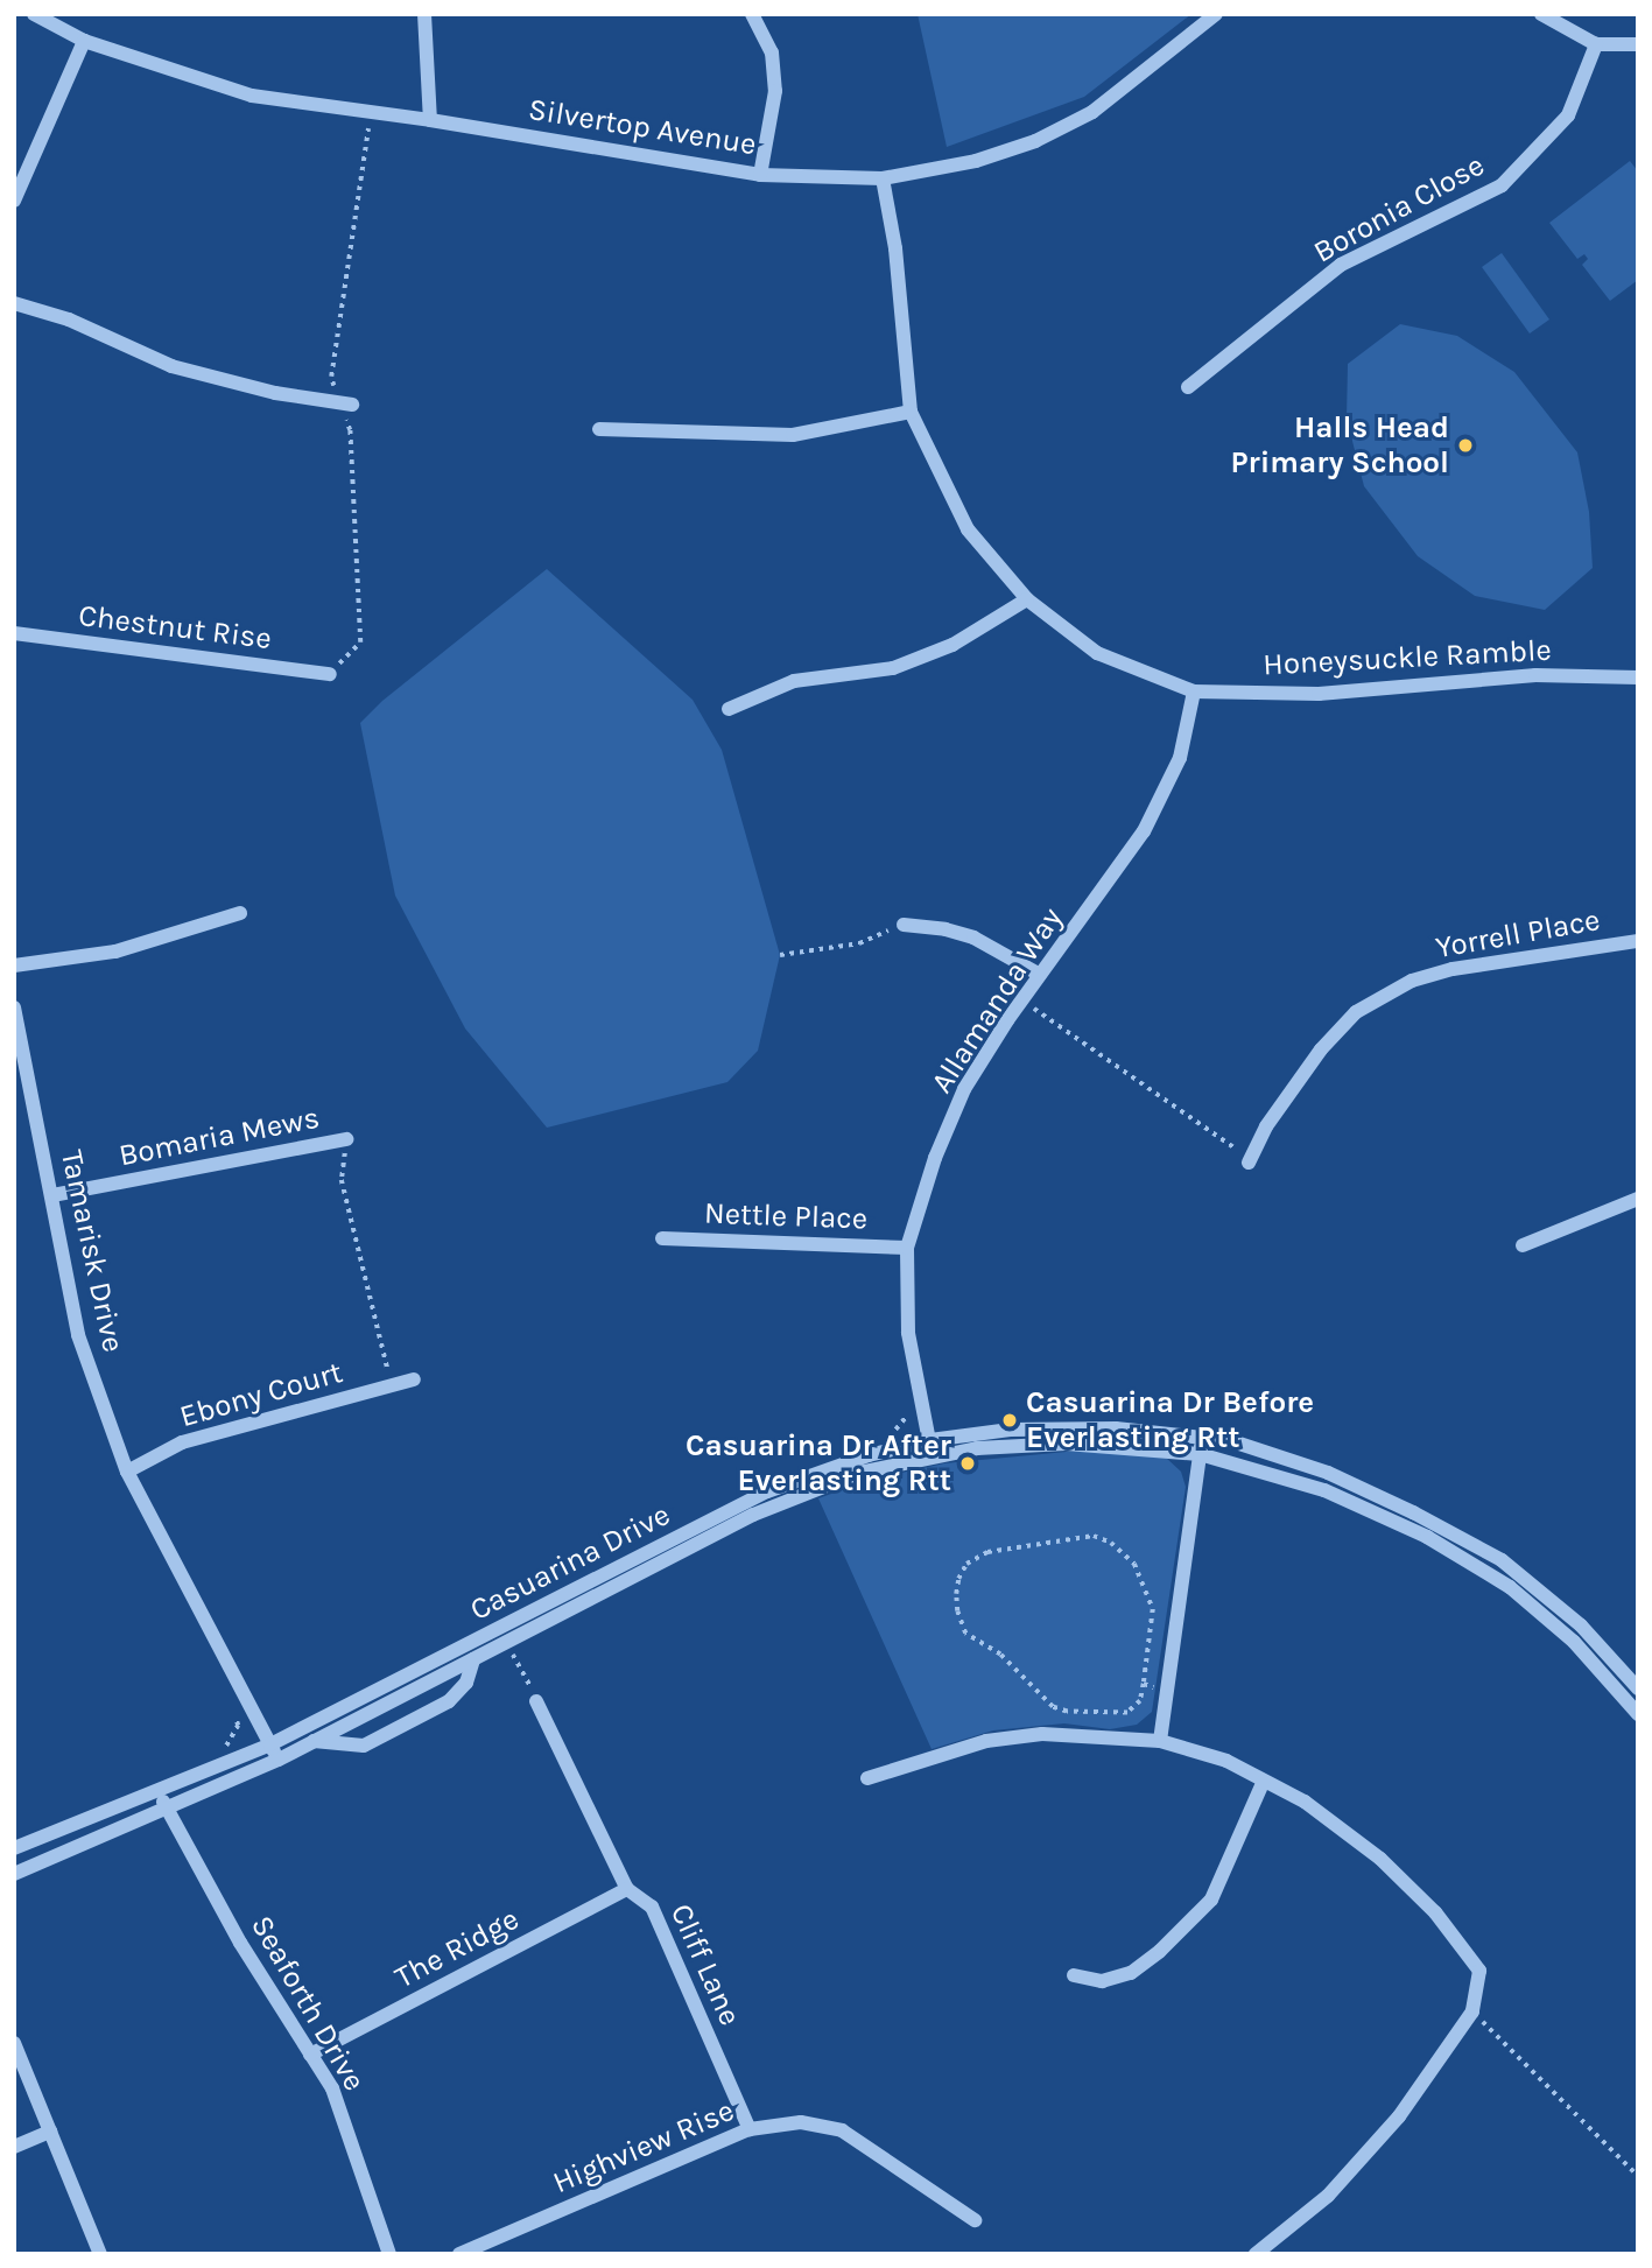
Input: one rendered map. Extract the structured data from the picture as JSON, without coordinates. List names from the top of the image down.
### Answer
{
  "streets": {
    "street": [
      "Silvertop Avenue",
      "Boronia Close",
      "Chestnut Rise",
      "Honeysuckle Ramble",
      "Yorrell Place",
      "Allamanda Way",
      "Bomaria Mews",
      "Nettle Place",
      "Tamarisk Drive",
      "Ebony Court",
      "Casuarina Drive",
      "The Ridge",
      "Cliff Lane",
      "Seaforth Drive",
      "Highview Rise"
    ]
  },
  "crossings": [
    ["Silvertop Avenue", "Honeysuckle Ramble"],
    ["Honeysuckle Ramble", "Allamanda Way"],
    ["Allamanda Way", "Nettle Place"],
    ["Allamanda Way", "Casuarina Drive"],
    ["Bomaria Mews", "Tamarisk Drive"],
    ["Tamarisk Drive", "Ebony Court"],
    ["Tamarisk Drive", "Casuarina Drive"],
    ["Casuarina Drive", "Seaforth Drive"],
    ["The Ridge", "Cliff Lane"],
    ["The Ridge", "Seaforth Drive"],
    ["Cliff Lane", "Highview Rise"]
  ],
  "places": ["Halls Head Primary School", "Casuarina Dr Before Everlasting Rtt", "Casuarina Dr After Everlasting Rtt"]
}
